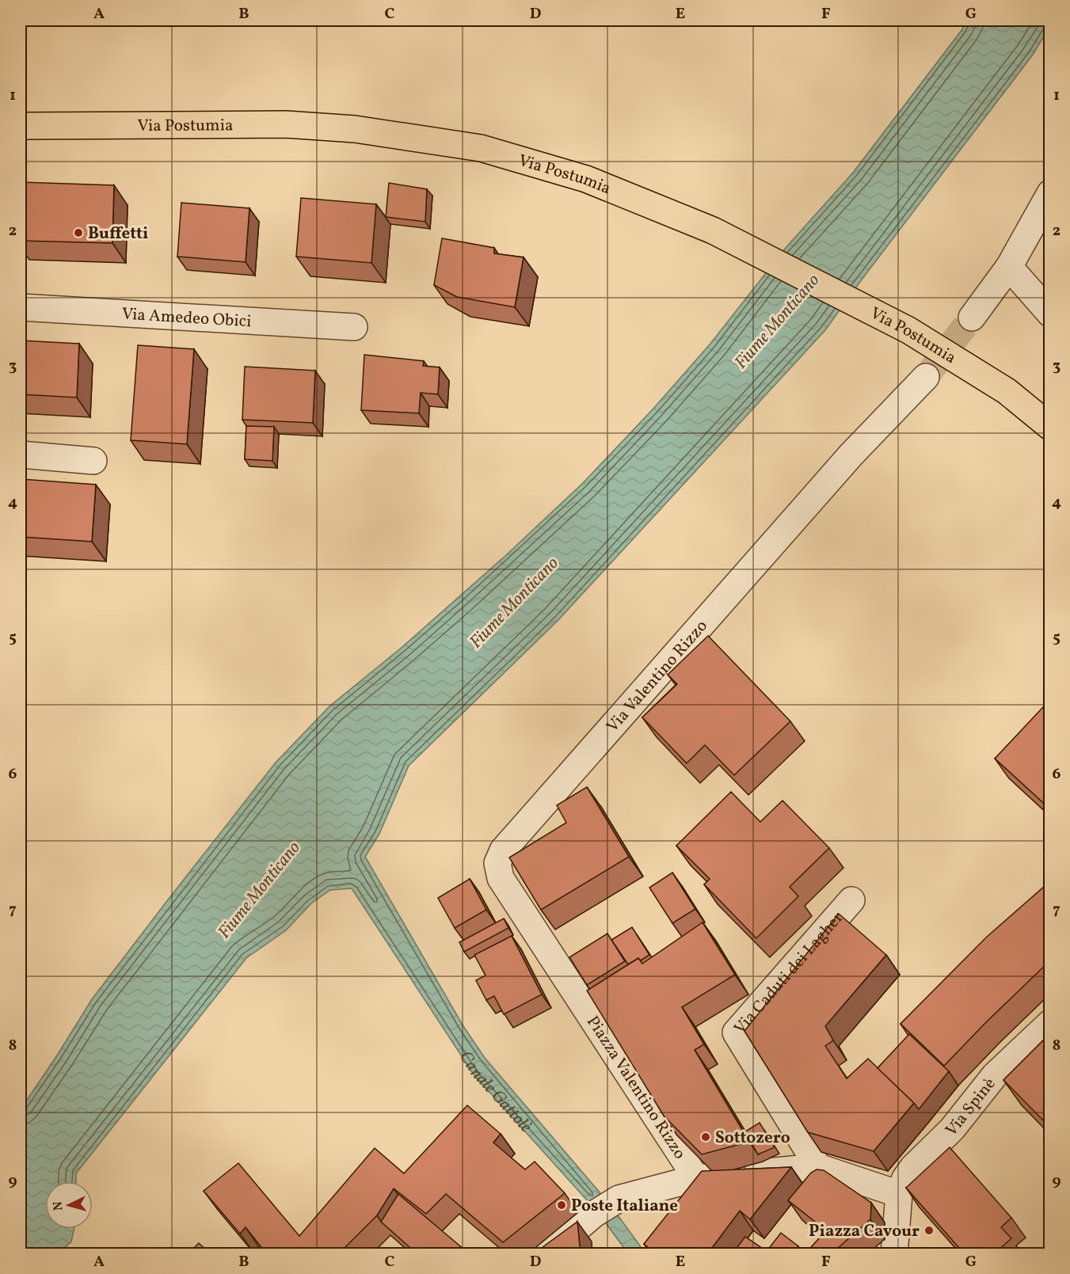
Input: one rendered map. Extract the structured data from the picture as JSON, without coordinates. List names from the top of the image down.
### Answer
{
  "streets": {
    "main road": ["Via Postumia"],
    "street": [
      "Via Amedeo Obici",
      "Via Valentino Rizzo",
      "Via Caduti dei Lagher",
      "Piazza Valentino Rizzo",
      "Via Spinè"
    ]
  },
  "crossings": [
    ["Via Valentino Rizzo", "Piazza Valentino Rizzo"]
  ],
  "water": ["Fiume Monticano", "Canale Gattolè"],
  "places": [
    "Buffetti",
    "Sottozero",
    "Poste Italiane",
    "Piazza Cavour"
  ],
  "north": "left",
  "grid": {
    "columns": [
      "A",
      "B",
      "C",
      "D",
      "E",
      "F",
      "G"
    ],
    "rows": [
      "1",
      "2",
      "3",
      "4",
      "5",
      "6",
      "7",
      "8",
      "9"
    ]
  }
}
